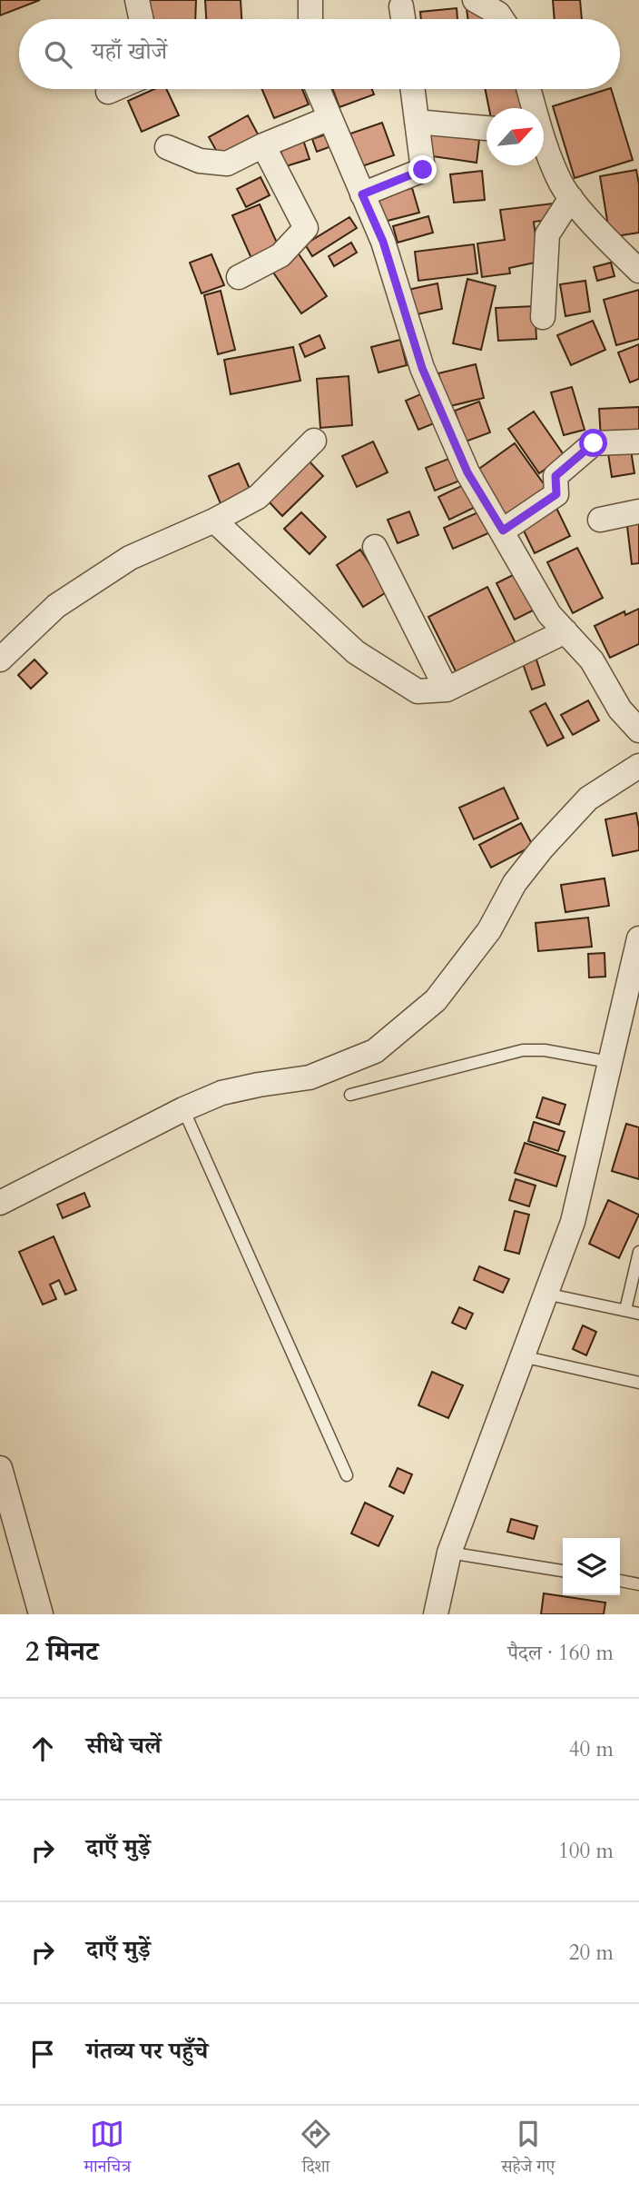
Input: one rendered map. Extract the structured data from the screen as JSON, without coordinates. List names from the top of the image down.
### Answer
{
  "north": "top right",
  "page": {
    "search": "यहाँ खोजें",
    "heading": ["2 मिनट", "पैदल · 160 m"],
    "list": [
      ["सीधे चलें", "40 m"],
      ["दाएँ मुड़ें", "100 m"],
      ["दाएँ मुड़ें", "20 m"],
      "गंतव्य पर पहुँचे"
    ],
    "nav": ["मानचित्र", "दिशा", "सहेजे गए"]
  }
}
